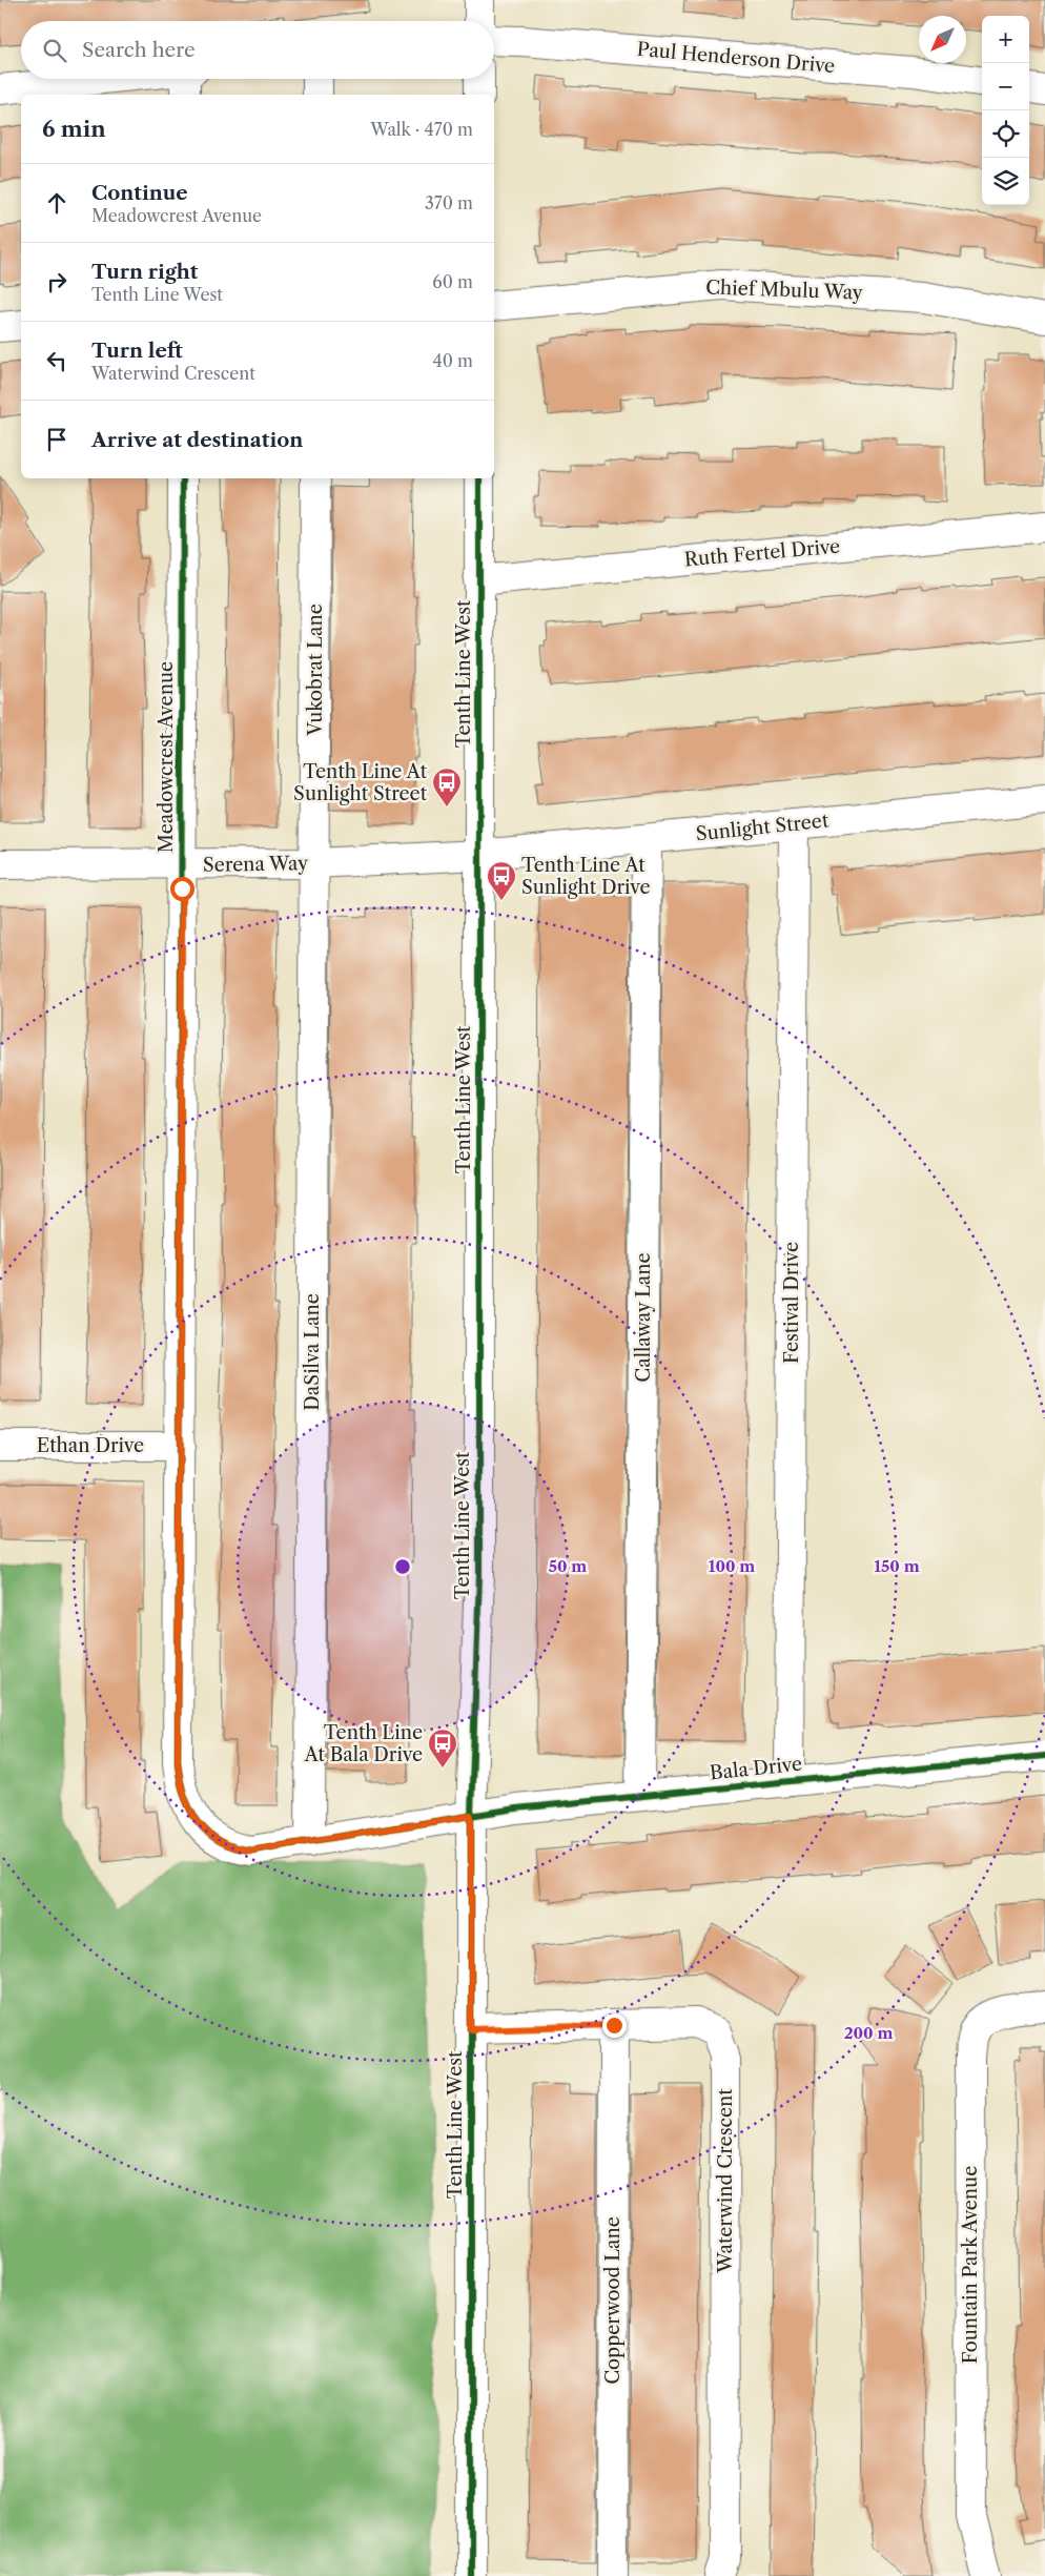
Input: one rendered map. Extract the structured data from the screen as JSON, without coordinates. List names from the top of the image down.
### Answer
{
  "streets": {
    "street": [
      "Paul Henderson Drive",
      "Chief Mbulu Way",
      "Ruth Fertel Drive",
      "Vukobrat Lane",
      "Tenth Line West",
      "Meadowcrest Avenue",
      "Sunlight Street",
      "Serena Way",
      "Festival Drive",
      "Callaway Lane",
      "DaSilva Lane",
      "Ethan Drive",
      "Bala Drive",
      "Waterwind Crescent",
      "Fountain Park Avenue",
      "Copperwood Lane"
    ]
  },
  "crossings": [
    ["Ruth Fertel Drive", "Tenth Line West"],
    ["Vukobrat Lane", "Serena Way"],
    ["Vukobrat Lane", "DaSilva Lane"],
    ["Tenth Line West", "Meadowcrest Avenue"],
    ["Tenth Line West", "Sunlight Street"],
    ["Tenth Line West", "Serena Way"],
    ["Tenth Line West", "Bala Drive"],
    ["Tenth Line West", "Waterwind Crescent"],
    ["Meadowcrest Avenue", "Serena Way"],
    ["Meadowcrest Avenue", "DaSilva Lane"],
    ["Meadowcrest Avenue", "Ethan Drive"],
    ["Meadowcrest Avenue", "Bala Drive"],
    ["Sunlight Street", "Serena Way"],
    ["Sunlight Street", "Festival Drive"],
    ["Sunlight Street", "Callaway Lane"],
    ["Serena Way", "DaSilva Lane"],
    ["Festival Drive", "Bala Drive"],
    ["Callaway Lane", "Bala Drive"],
    ["Waterwind Crescent", "Copperwood Lane"]
  ],
  "places": {
    "bus stop": ["Tenth Line At Sunlight Street", "Tenth Line At Sunlight Drive", "Tenth Line At Bala Drive"]
  },
  "north": "bottom left",
  "page": {
    "map_buttons": ["+", "−"],
    "search": "Search here",
    "heading": ["6 min", "Walk · 470 m"],
    "list": [
      ["Continue", "Meadowcrest Avenue", "370 m"],
      ["Turn right", "Tenth Line West", "60 m"],
      ["Turn left", "Waterwind Crescent", "40 m"],
      "Arrive at destination"
    ]
  },
  "rings": [
    "50 m",
    "100 m",
    "150 m",
    "200 m"
  ]
}
